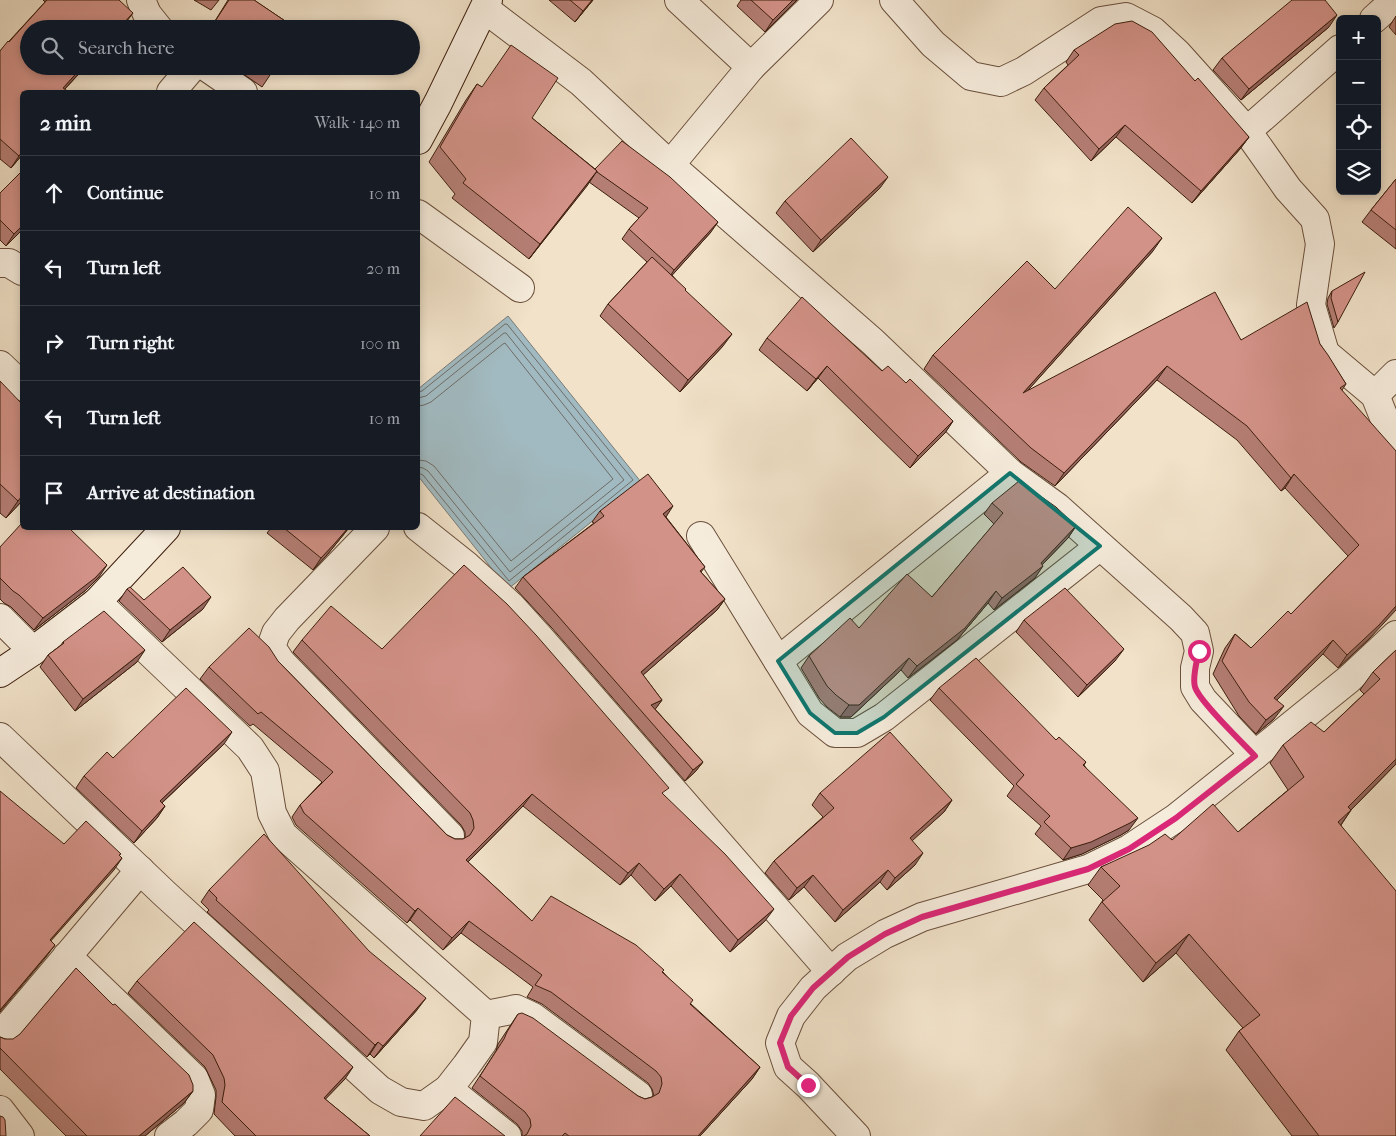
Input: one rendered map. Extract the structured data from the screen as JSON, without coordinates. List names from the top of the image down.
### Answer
{
  "page": {
    "map_buttons": ["+", "−"],
    "search": "Search here",
    "heading": ["2 min", "Walk · 140 m"],
    "list": [
      ["Continue", "10 m"],
      ["Turn left", "20 m"],
      ["Turn right", "100 m"],
      ["Turn left", "10 m"],
      "Arrive at destination"
    ]
  }
}
